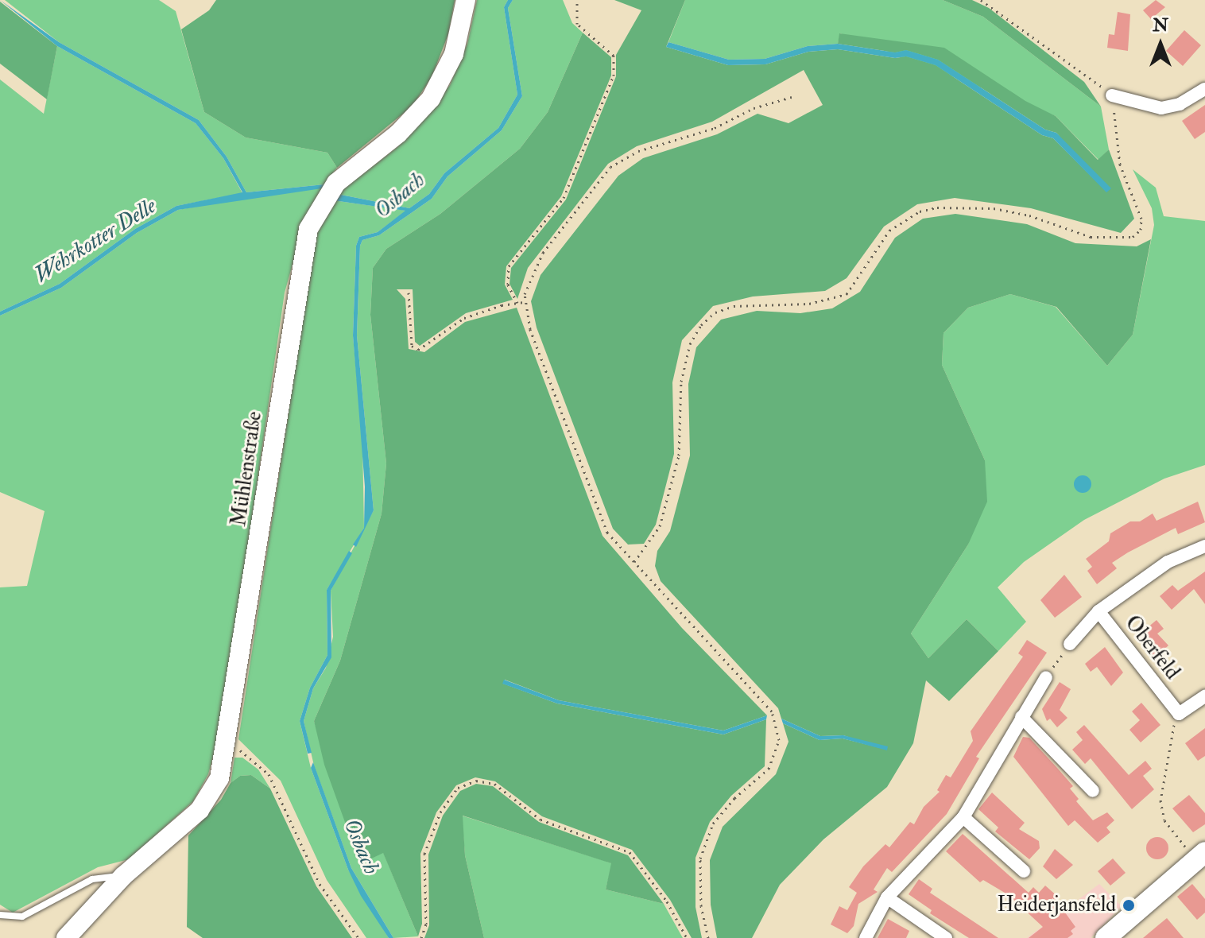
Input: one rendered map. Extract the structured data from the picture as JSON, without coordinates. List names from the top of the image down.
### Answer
{
  "streets": {
    "street": ["Mühlenstraße", "Oberfeld"]
  },
  "water": ["Osbach", "Wehrkotter Delle"],
  "places": ["Heiderjansfeld"],
  "north": "top"
}
